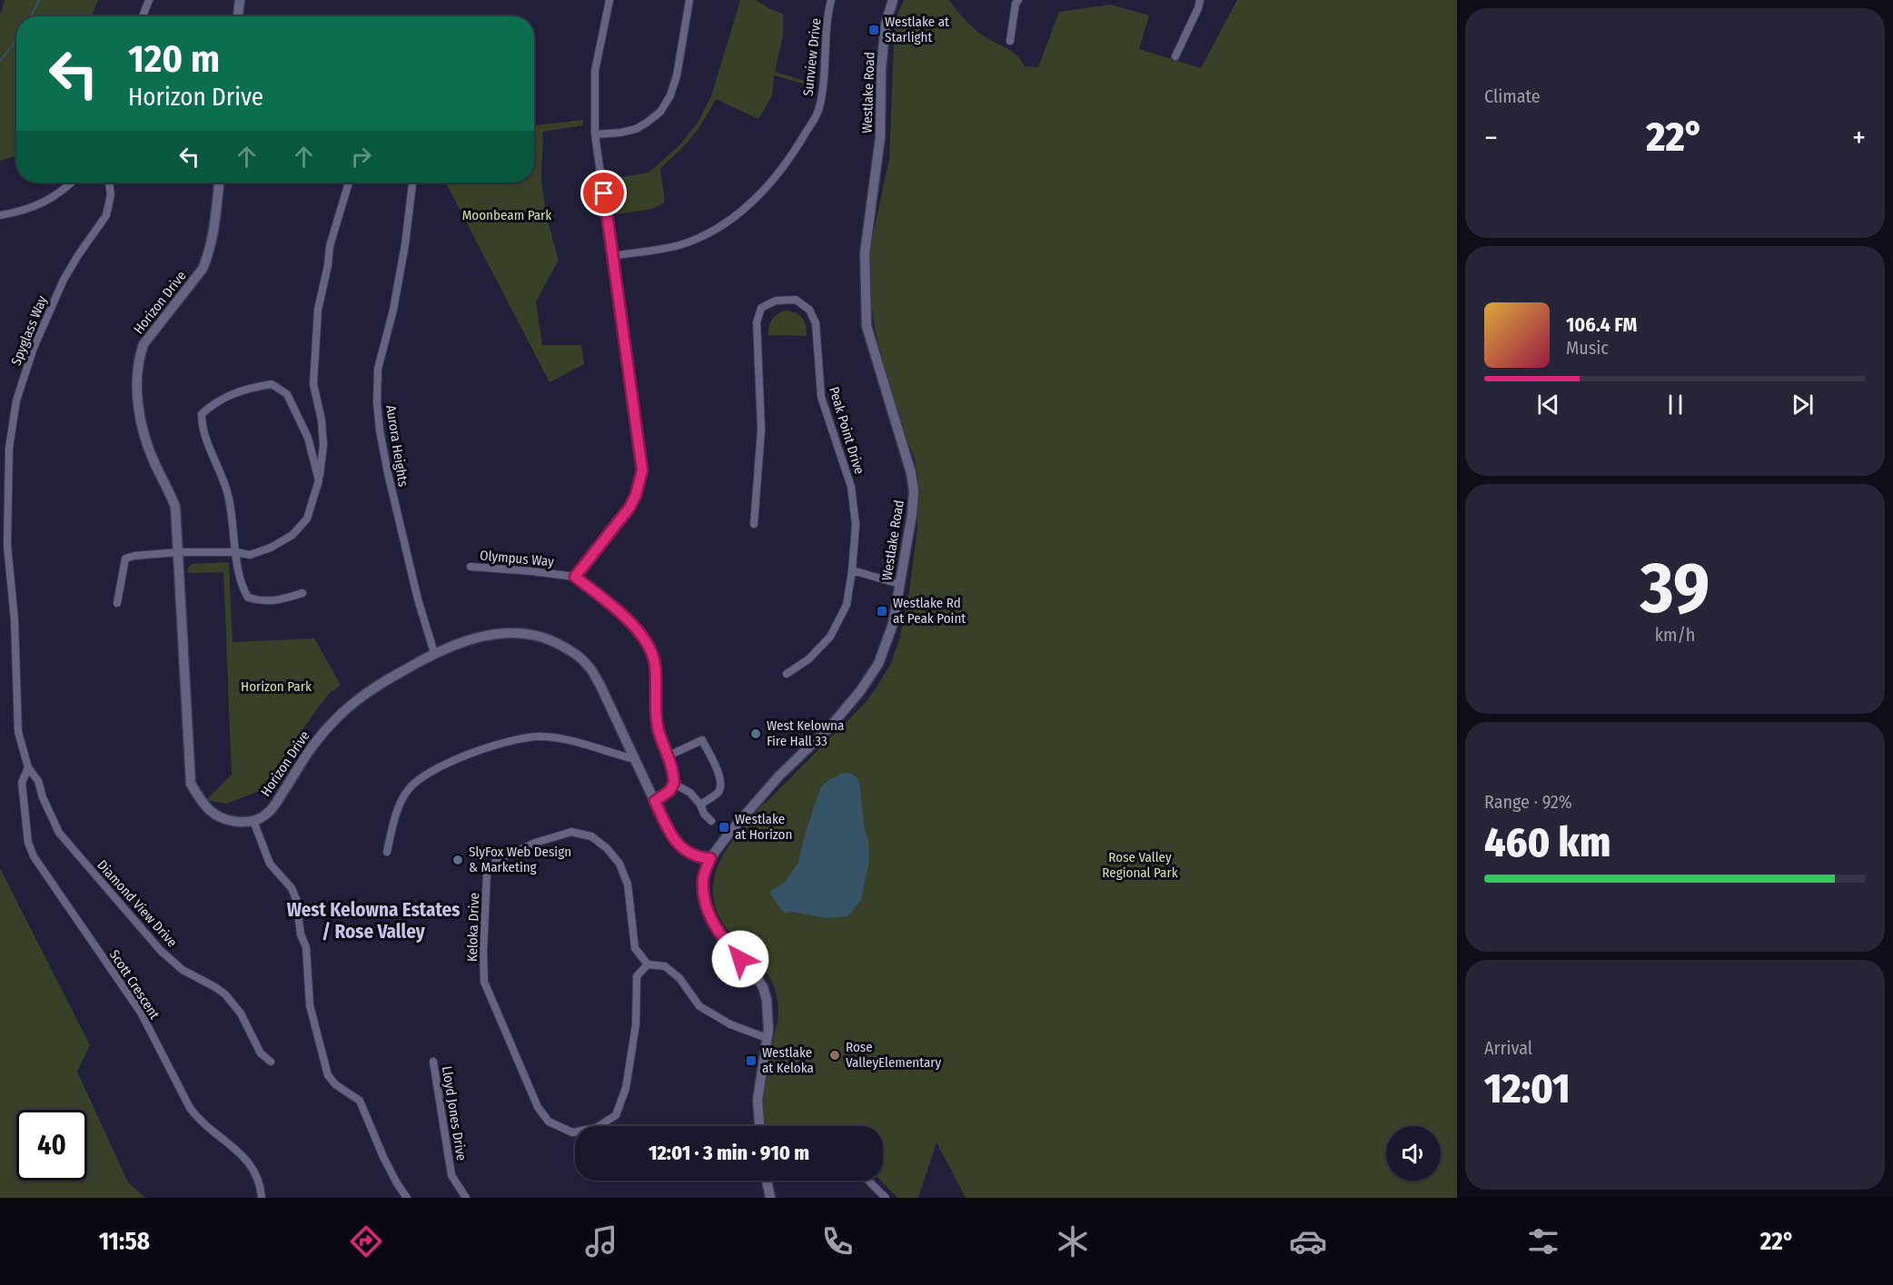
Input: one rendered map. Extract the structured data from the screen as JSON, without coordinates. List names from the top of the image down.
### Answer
{
  "streets": {
    "street": [
      "Sunview Drive",
      "Westlake Road",
      "Horizon Drive",
      "Spyglass Way",
      "Peak Point Drive",
      "Aurora Heights",
      "Olympus Way",
      "Diamond View Drive",
      "Keloka Drive",
      "Scott Crescent",
      "Lloyd Jones Drive"
    ]
  },
  "crossings": [
    ["Westlake Road", "Horizon Drive"],
    ["Horizon Drive", "Aurora Heights"],
    ["Spyglass Way", "Diamond View Drive"],
    ["Spyglass Way", "Scott Crescent"],
    ["Diamond View Drive", "Scott Crescent"]
  ],
  "districts": ["West Kelowna Estates / Rose Valley"],
  "parks": ["Moonbeam Park", "Horizon Park", "Rose Valley Regional Park"],
  "places": {
    "transit": [
      "Westlake at Starlight",
      "Westlake Rd at Peak Point",
      "Westlake at Horizon",
      "Westlake at Keloka"
    ],
    "other": ["West Kelowna Fire Hall 33", "SlyFox Web Design & Marketing", "Rose ValleyElementary"]
  },
  "page": {
    "tile": [
      "Climate",
      ["39", "km/h"],
      ["Range · 92%", "460 km"],
      ["Arrival", "12:01"]
    ],
    "turn": ["120 m", "Horizon Drive"],
    "heat": ["−", "22°", "+"],
    "song": ["106.4 FM", "Music"],
    "limit": "40",
    "trip": "12:01 · 3 min · 910 m",
    "tabs": ["11:58", "22°"]
  }
}
